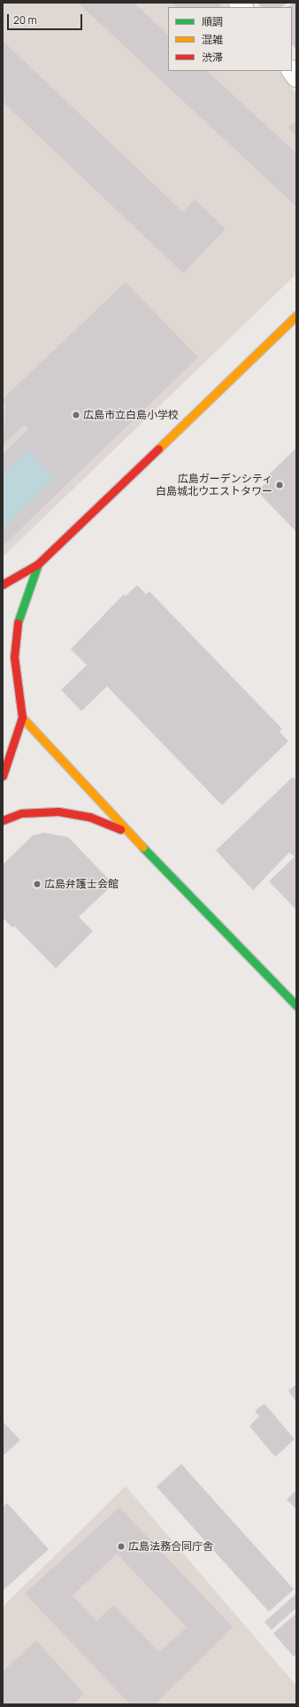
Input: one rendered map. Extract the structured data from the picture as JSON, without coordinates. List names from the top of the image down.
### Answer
{
  "places": [
    "広島市立白島小学校",
    "広島ガーデンシティ 白島城北ウエストタワー",
    "広島弁護士会館",
    "広島法務合同庁舎"
  ],
  "legend": ["順調", "混雑", "渋滞"],
  "scale_bar": "20 m"
}
